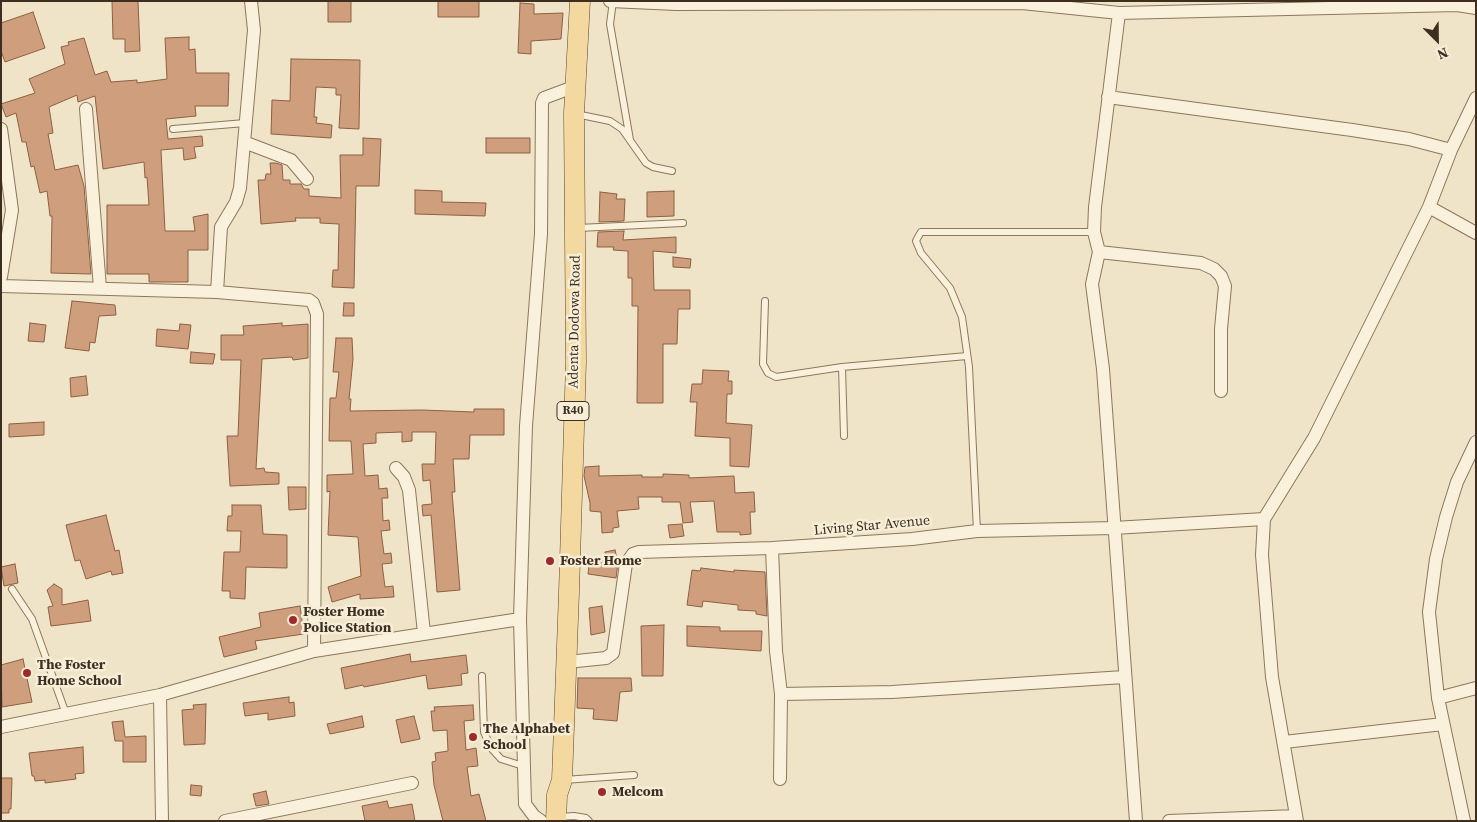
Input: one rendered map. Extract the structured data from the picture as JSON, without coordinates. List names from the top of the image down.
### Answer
{
  "streets": {
    "main road": ["Adenta Dodowa Road", "R40"],
    "street": ["Living Star Avenue"]
  },
  "crossings": [
    ["Adenta Dodowa Road", "Living Star Avenue"]
  ],
  "places": [
    "Foster Home",
    "Foster Home Police Station",
    "The Foster Home School",
    "The Alphabet School",
    "Melcom"
  ],
  "north": "bottom right"
}
